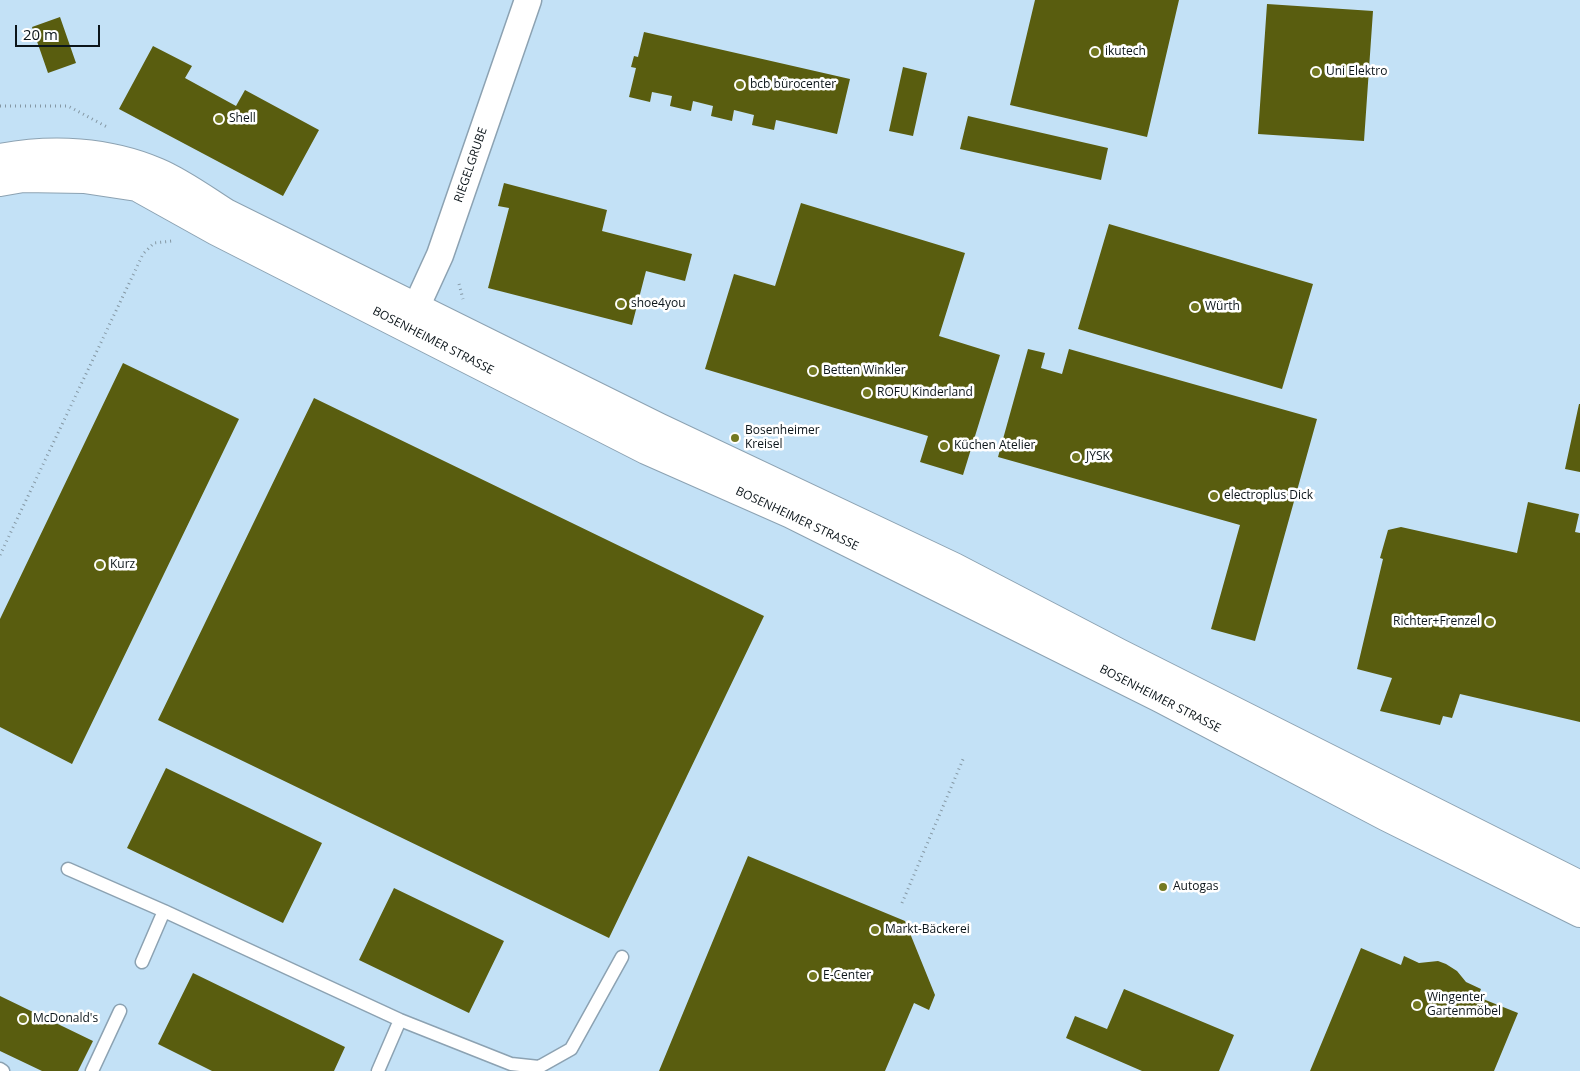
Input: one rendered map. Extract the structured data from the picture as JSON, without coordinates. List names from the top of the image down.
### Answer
{
  "streets": {
    "street": ["RIEGELGRUBE", "BOSENHEIMER STRASSE"]
  },
  "crossings": [
    ["RIEGELGRUBE", "BOSENHEIMER STRASSE"]
  ],
  "places": [
    "ikutech",
    "Uni Elektro",
    "bcb bürocenter",
    "Shell",
    "shoe4you",
    "Würth",
    "Betten Winkler",
    "ROFU Kinderland",
    "Bosenheimer Kreisel",
    "Küchen Atelier",
    "JYSK",
    "electroplus Dick",
    "Kurz",
    "Richter+Frenzel",
    "Autogas",
    "Markt-Bäckerei",
    "E-Center",
    "Wingenter Gartenmöbel",
    "McDonald's"
  ],
  "scale_bar": "20 m"
}
